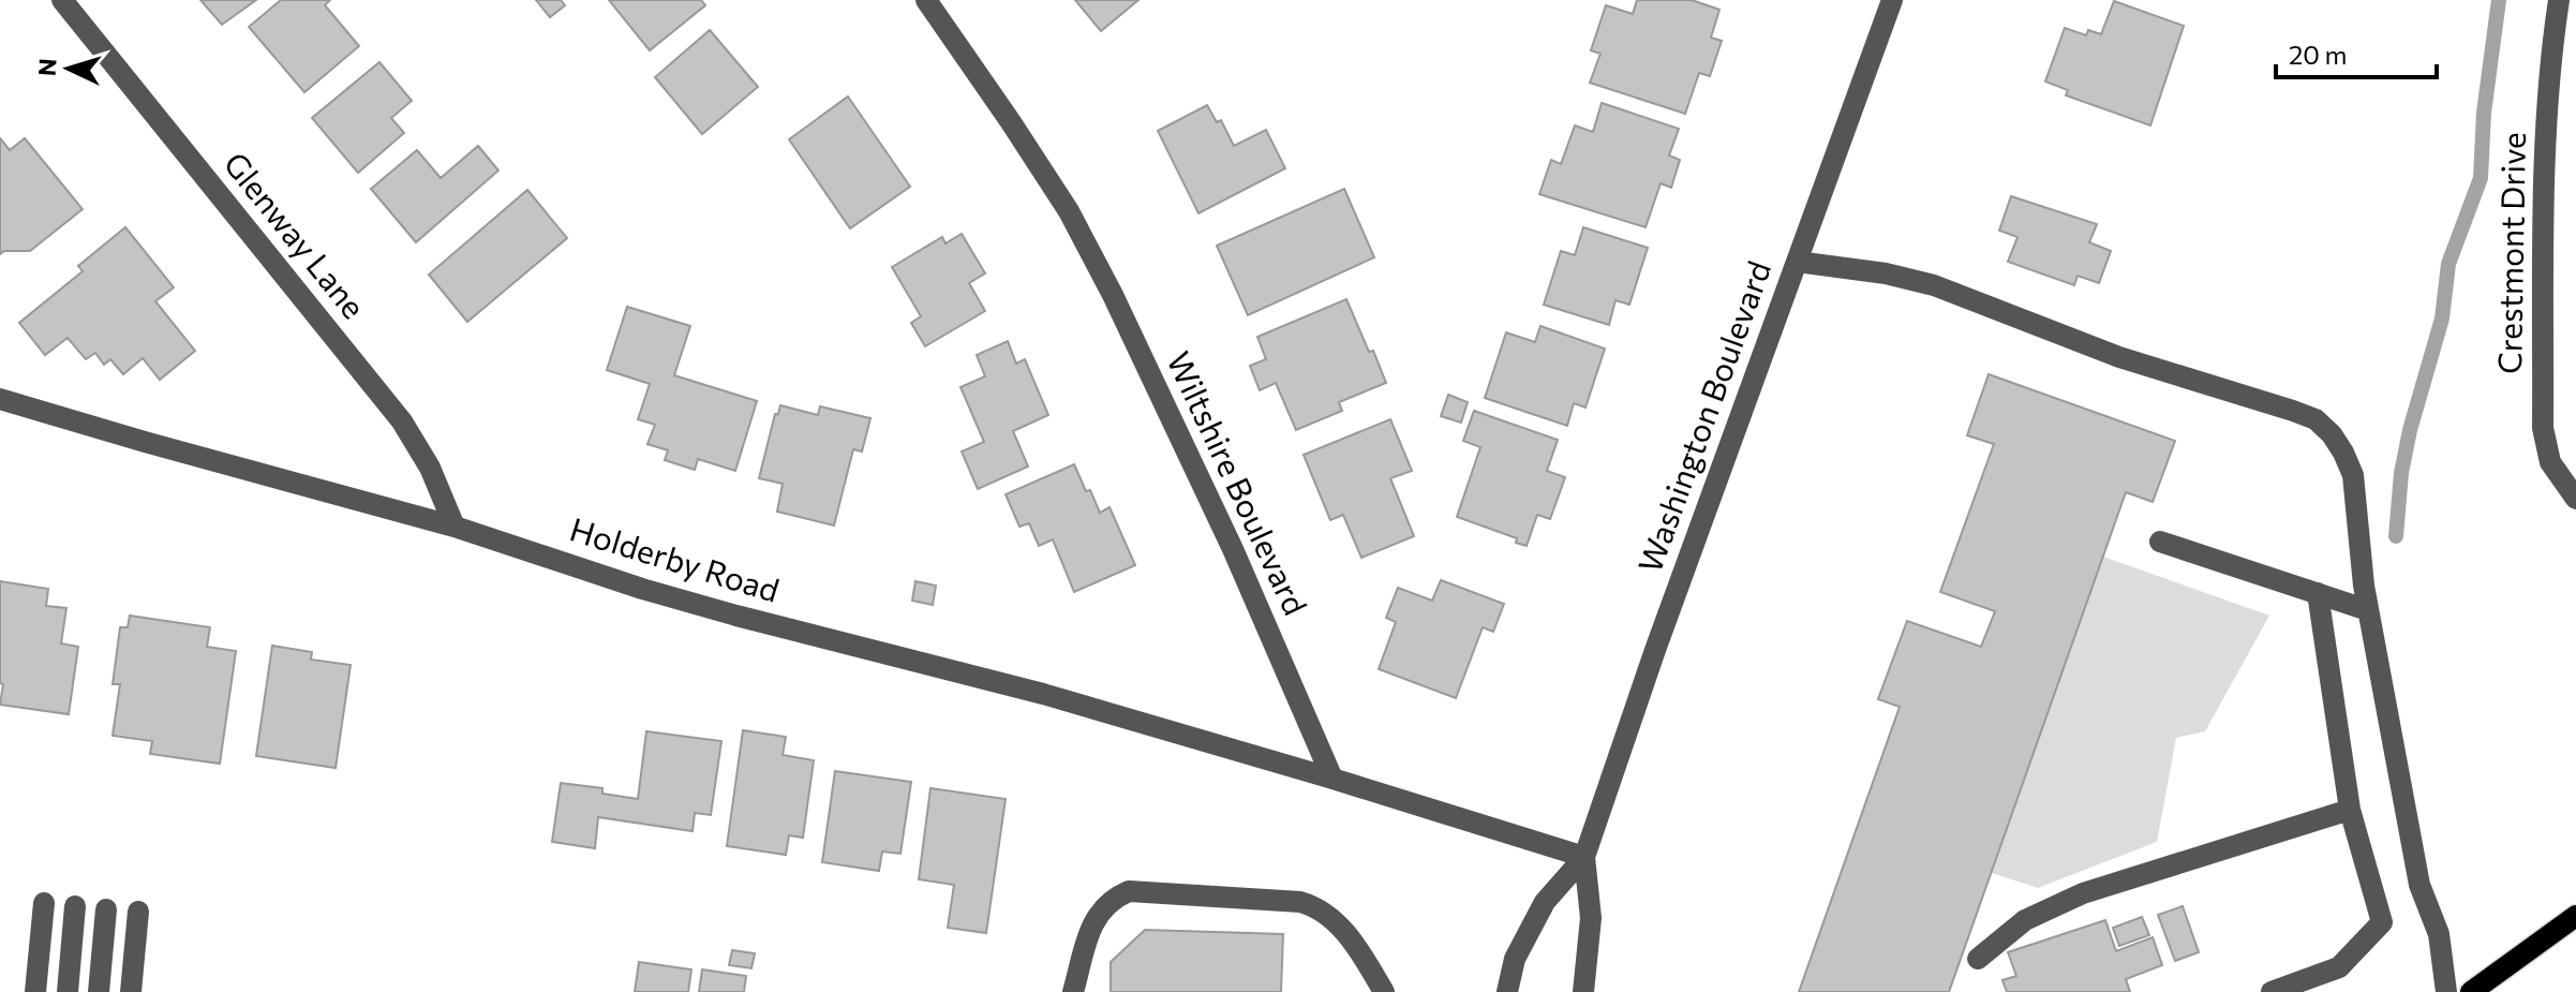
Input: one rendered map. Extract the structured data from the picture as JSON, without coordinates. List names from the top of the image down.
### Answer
{
  "streets": {
    "street": [
      "Glenway Lane",
      "Crestmont Drive",
      "Washington Boulevard",
      "Wiltshire Boulevard",
      "Holderby Road"
    ]
  },
  "crossings": [
    ["Glenway Lane", "Holderby Road"],
    ["Wiltshire Boulevard", "Holderby Road"]
  ],
  "scale_bar": "20 m",
  "north": "left"
}
